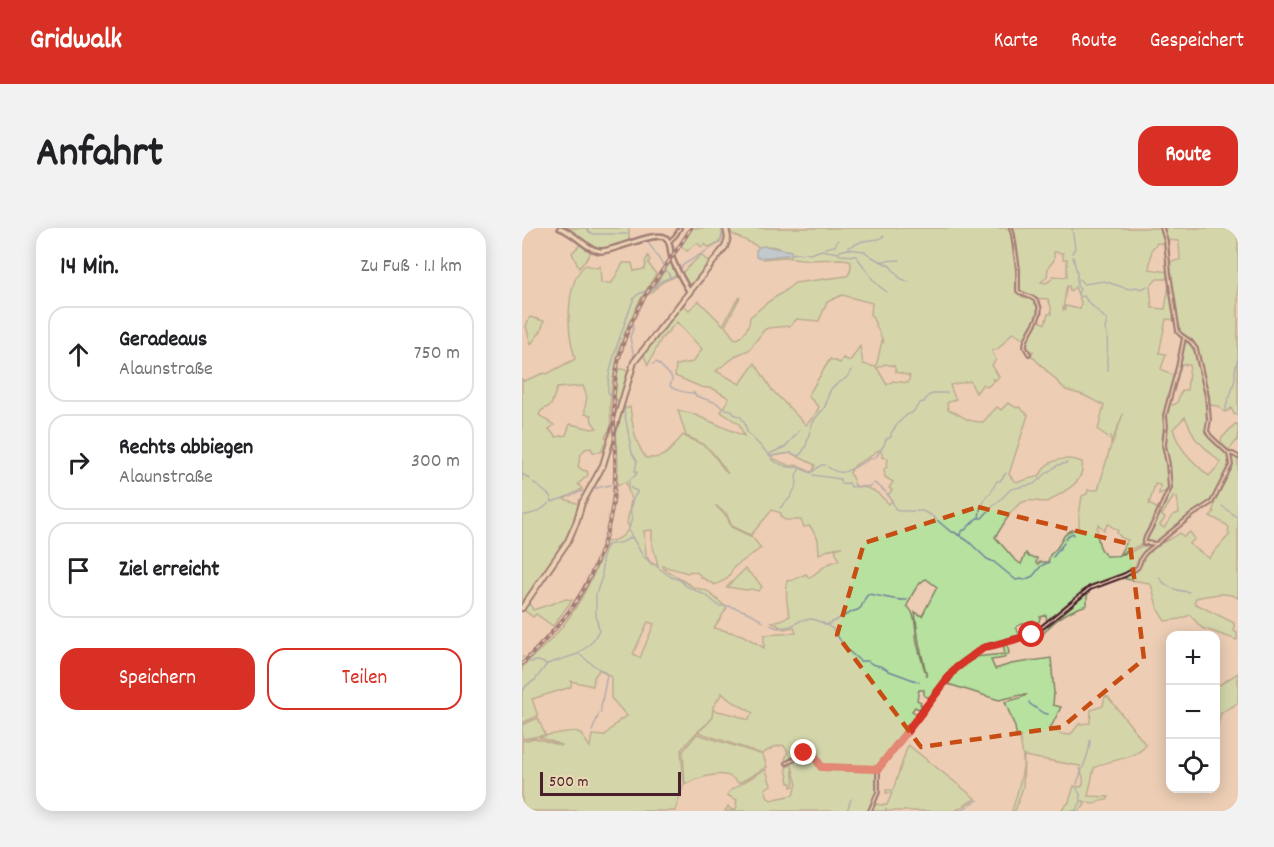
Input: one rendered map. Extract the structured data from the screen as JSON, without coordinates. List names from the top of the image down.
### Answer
{
  "scale_bar": "500 m",
  "page": {
    "header": "Gridwalk",
    "nav": ["Karte", "Route", "Gespeichert"],
    "title": "Anfahrt",
    "buttons": [
      "Route",
      ["Speichern", "Teilen"]
    ],
    "heading": ["14 Min.", "Zu Fuß · 1.1 km"],
    "list": [
      ["Geradeaus", "Alaunstraße", "750 m"],
      ["Rechts abbiegen", "Alaunstraße", "300 m"],
      "Ziel erreicht"
    ],
    "map_buttons": ["+", "−"],
    "scale": "500 m"
  }
}
